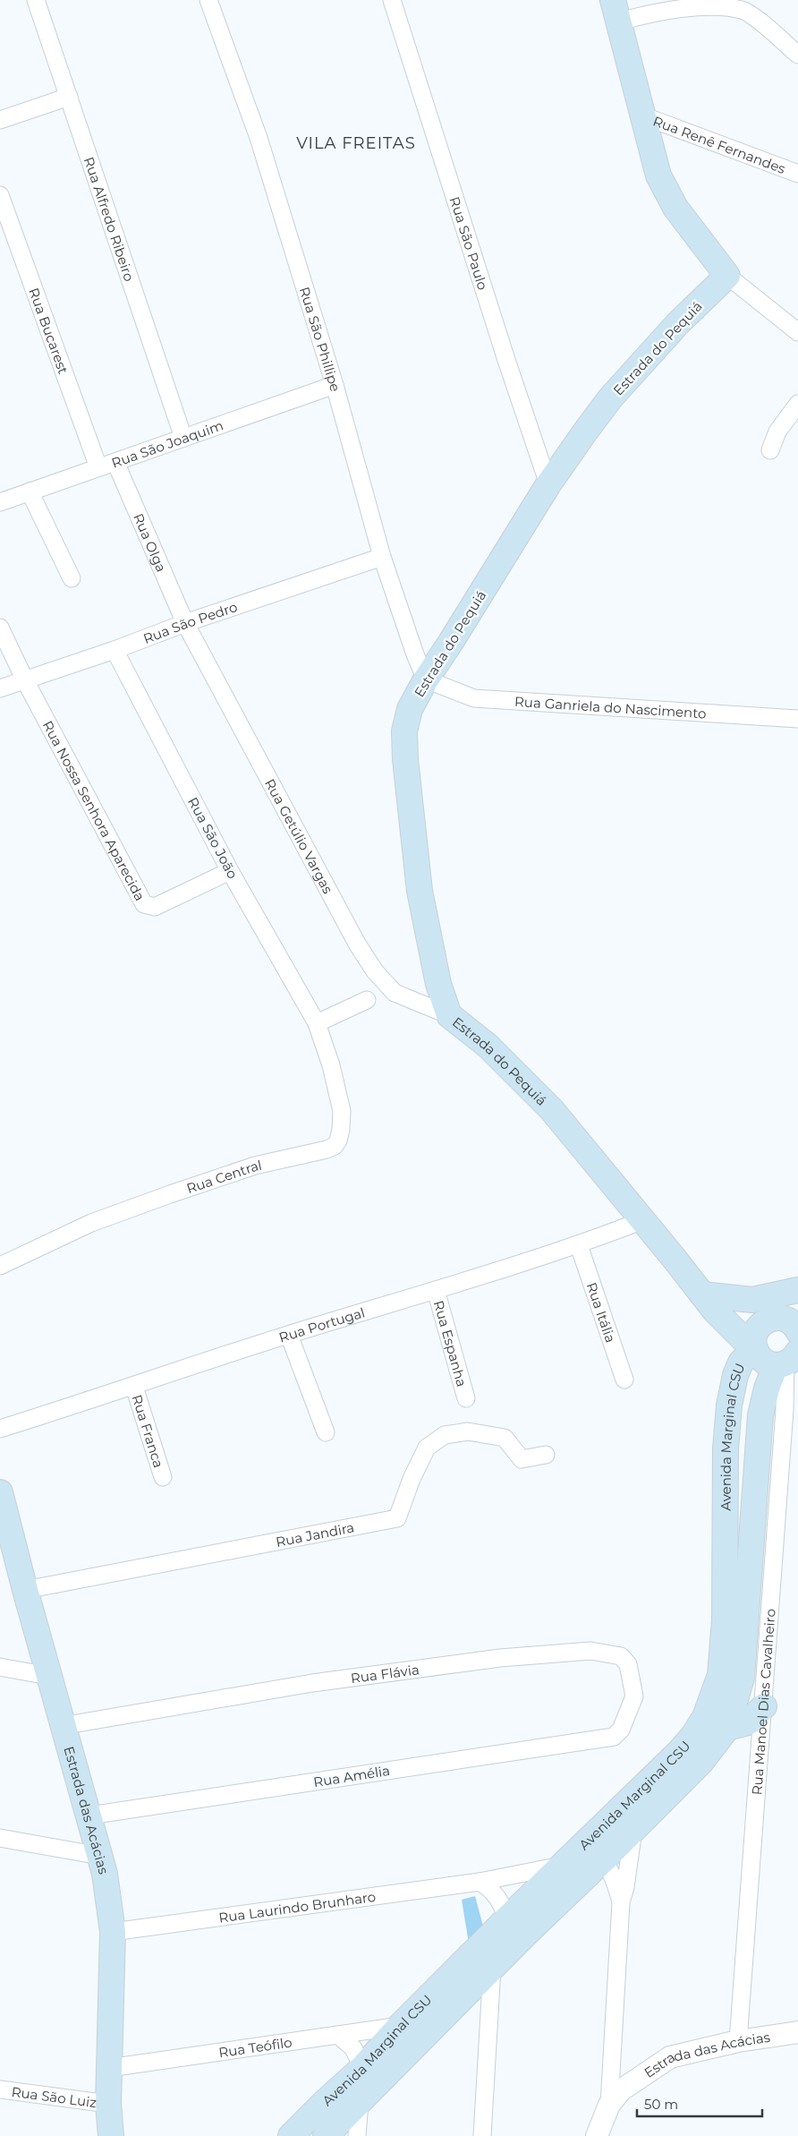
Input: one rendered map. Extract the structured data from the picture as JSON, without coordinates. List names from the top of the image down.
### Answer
{
  "streets": {
    "main road": ["Estrada do Pequiá", "Avenida Marginal CSU", "Estrada das Acácias"],
    "street": [
      "Rua Renê Fernandes",
      "Rua Alfredo Ribeiro",
      "Rua São Paulo",
      "Rua Bucarest",
      "Rua São Phillipe",
      "Rua São Joaquim",
      "Rua Olga",
      "Rua São Pedro",
      "Rua Ganriela do Nascimento",
      "Rua Nossa Senhora Aparecida",
      "Rua Getúlio Vargas",
      "Rua São João",
      "Rua Central",
      "Rua Itália",
      "Rua Portugal",
      "Rua Espanha",
      "Rua Franca",
      "Rua Jandira",
      "Rua Flávia",
      "Rua Manoel Dias Cavalheiro",
      "Rua Amélia",
      "Rua Laurindo Brunharo",
      "Rua Teófilo",
      "Rua São Luiz"
    ]
  },
  "crossings": [
    ["Rua Alfredo Ribeiro", "Rua São Joaquim"],
    ["Rua São Paulo", "Estrada do Pequiá"],
    ["Rua Bucarest", "Rua São Joaquim"],
    ["Rua São Phillipe", "Estrada do Pequiá"],
    ["Rua São Phillipe", "Rua São Joaquim"],
    ["Rua São Phillipe", "Rua São Pedro"],
    ["Rua São Phillipe", "Rua Ganriela do Nascimento"],
    ["Estrada do Pequiá", "Rua Ganriela do Nascimento"],
    ["Estrada do Pequiá", "Rua Getúlio Vargas"],
    ["Estrada do Pequiá", "Rua Portugal"],
    ["Estrada do Pequiá", "Avenida Marginal CSU"],
    ["Estrada do Pequiá", "Rua Manoel Dias Cavalheiro"],
    ["Rua São Joaquim", "Rua Olga"],
    ["Rua Olga", "Rua São Pedro"],
    ["Rua Olga", "Rua Getúlio Vargas"],
    ["Rua São Pedro", "Rua Nossa Senhora Aparecida"],
    ["Rua São Pedro", "Rua Getúlio Vargas"],
    ["Rua São Pedro", "Rua São João"],
    ["Rua Nossa Senhora Aparecida", "Rua São João"],
    ["Rua São João", "Rua Central"],
    ["Rua Itália", "Rua Portugal"],
    ["Rua Portugal", "Rua Espanha"],
    ["Rua Portugal", "Rua Franca"],
    ["Avenida Marginal CSU", "Rua Manoel Dias Cavalheiro"],
    ["Avenida Marginal CSU", "Rua Laurindo Brunharo"],
    ["Avenida Marginal CSU", "Rua Teófilo"],
    ["Rua Jandira", "Estrada das Acácias"],
    ["Rua Flávia", "Rua Amélia"],
    ["Rua Flávia", "Estrada das Acácias"],
    ["Rua Manoel Dias Cavalheiro", "Estrada das Acácias"],
    ["Rua Amélia", "Estrada das Acácias"],
    ["Estrada das Acácias", "Rua Laurindo Brunharo"],
    ["Estrada das Acácias", "Rua Teófilo"],
    ["Estrada das Acácias", "Rua São Luiz"]
  ],
  "districts": ["VILA FREITAS"],
  "scale_bar": "50 m"
}
